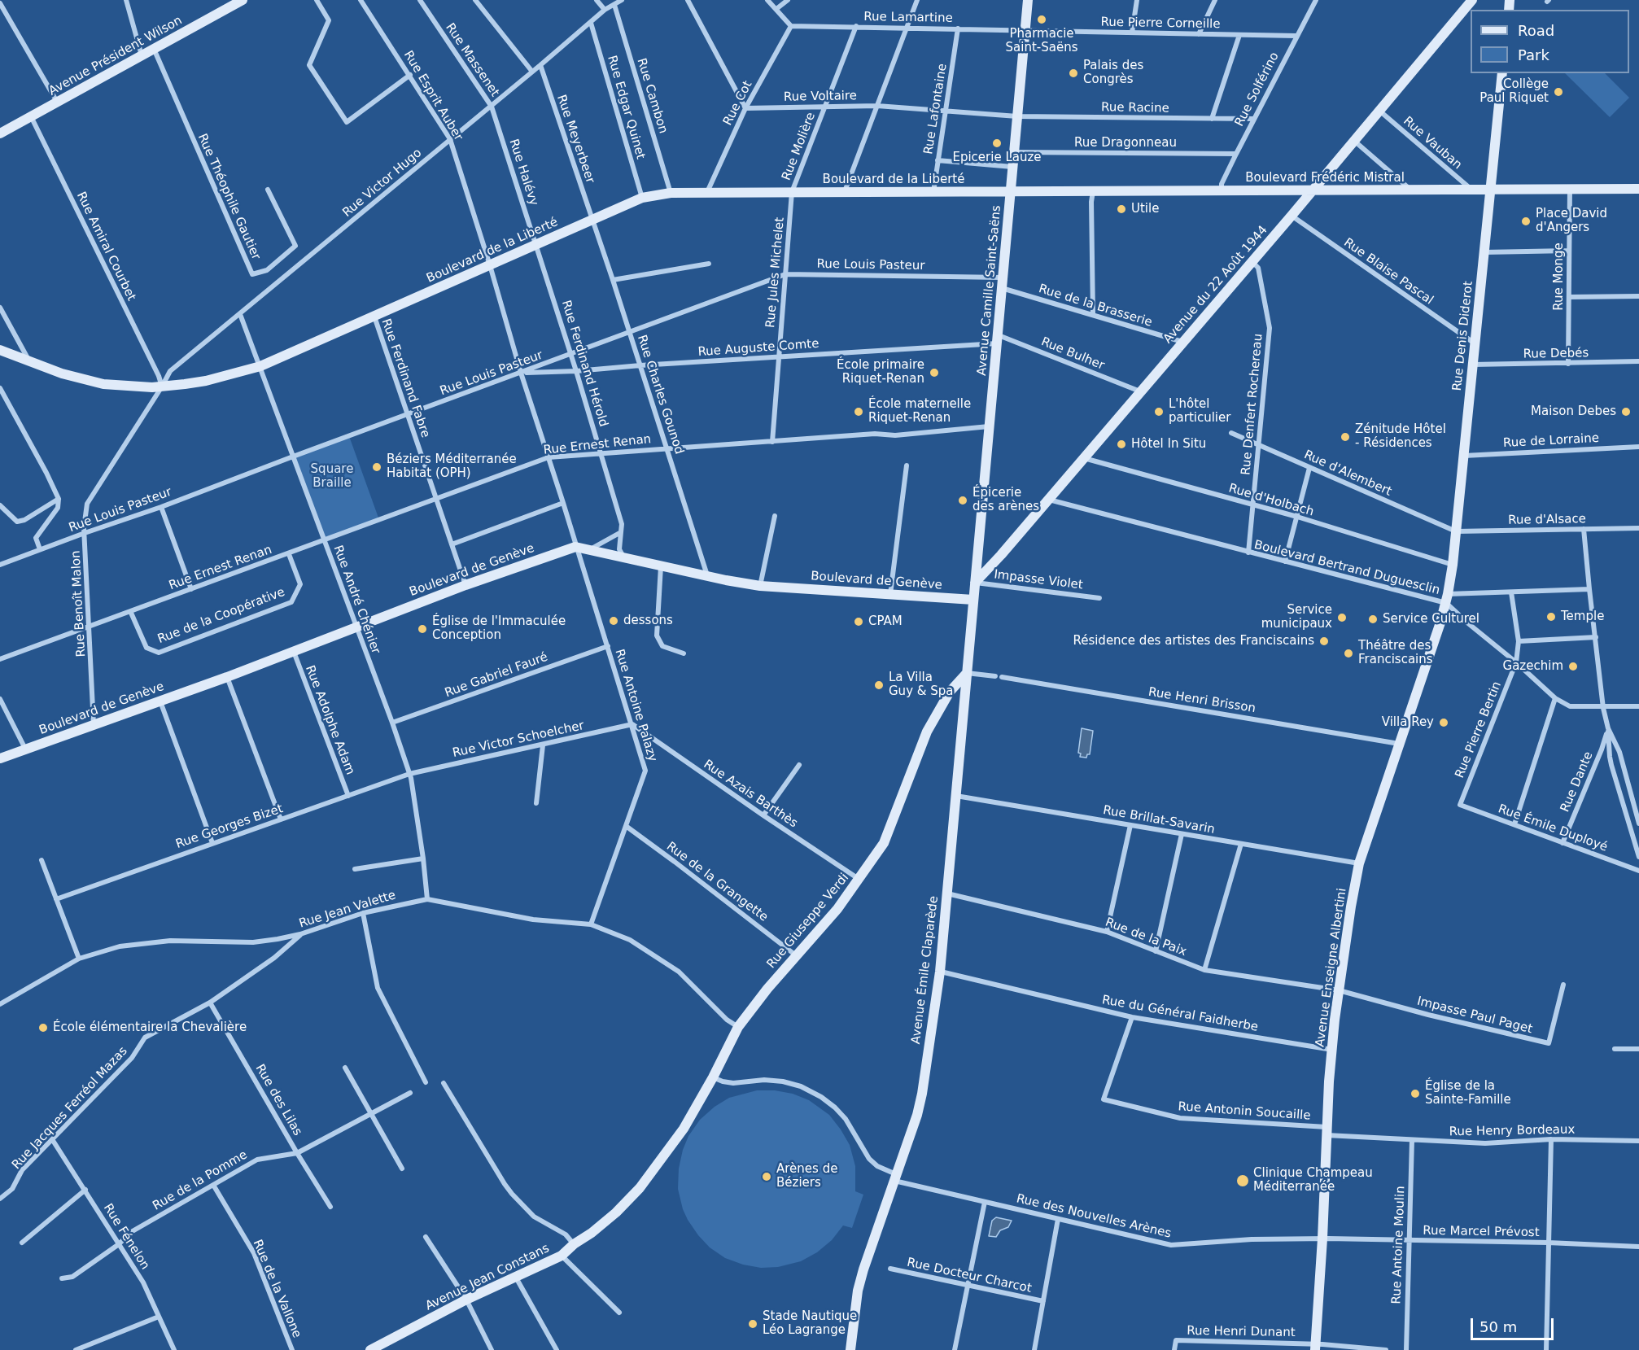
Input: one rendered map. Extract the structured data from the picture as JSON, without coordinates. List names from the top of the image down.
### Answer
{
  "streets": {
    "street": [
      "Rue Lamartine",
      "Rue Pierre Corneille",
      "Avenue Président Wilson",
      "Rue Massenet",
      "Rue Solférino",
      "Rue Esprit Auber",
      "Rue Cambon",
      "Rue Voltaire",
      "Rue Cot",
      "Rue Edgar Quinet",
      "Rue Racine",
      "Rue Lafontaine",
      "Rue Meyerbeer",
      "Rue Dragonneau",
      "Rue Vauban",
      "Rue Molière",
      "Rue Halévy",
      "Boulevard Frédéric Mistral",
      "Boulevard de la Liberté",
      "Rue Victor Hugo",
      "Rue Théophile Gautier",
      "Rue Amiral Courbet",
      "Rue Louis Pasteur",
      "Rue Blaise Pascal",
      "Rue Jules Michelet",
      "Rue Monge",
      "Avenue du 22 Août 1944",
      "Avenue Camille Saint-Saëns",
      "Rue de la Brasserie",
      "Rue Denis Diderot",
      "Rue Auguste Comte",
      "Rue Bulher",
      "Rue Debés",
      "Rue Ferdinand Hérold",
      "Rue Ferdinand Fabre",
      "Rue Charles Gounod",
      "Rue Denfert Rochereau",
      "Rue de Lorraine",
      "Rue Ernest Renan",
      "Rue d'Alembert",
      "Rue d'Holbach",
      "Rue d'Alsace",
      "Boulevard Bertrand Duguesclin",
      "Boulevard de Genève",
      "Impasse Violet",
      "Rue André Chénier",
      "Rue Benoît Malon",
      "Rue de la Coopérative",
      "Rue Gabriel Fauré",
      "Rue Henri Brisson",
      "Rue Antoine Palazy",
      "Rue Adolphe Adam",
      "Rue Pierre Bertin",
      "Rue Victor Schoelcher",
      "Rue Dante",
      "Rue Azais Barthès",
      "Rue Brillat-Savarin",
      "Rue Georges Bizet",
      "Rue Émile Duployé",
      "Rue de la Grangette",
      "Rue Jean Valette",
      "Rue Giuseppe Verdi",
      "Rue de la Paix",
      "Avenue Enseigne Albertini",
      "Avenue Émile Claparède",
      "Rue du Général Faidherbe",
      "Impasse Paul Paget",
      "Rue des Lilas",
      "Rue Jacques Ferréol Mazas",
      "Rue Antonin Soucaille",
      "Rue Henry Bordeaux",
      "Rue de la Pomme",
      "Rue des Nouvelles Arènes",
      "Rue Marcel Prévost",
      "Rue Fénelon",
      "Rue Antoine Moulin",
      "Rue Docteur Charcot",
      "Avenue Jean Constans",
      "Rue de la Vallone",
      "Rue Henri Dunant"
    ]
  },
  "crossings": [
    ["Rue Lamartine", "Rue Pierre Corneille"],
    ["Rue Lamartine", "Rue Cot"],
    ["Rue Lamartine", "Rue Lafontaine"],
    ["Rue Lamartine", "Rue Molière"],
    ["Rue Lamartine", "Avenue Camille Saint-Saëns"],
    ["Rue Pierre Corneille", "Rue Solférino"],
    ["Rue Pierre Corneille", "Avenue Camille Saint-Saëns"],
    ["Avenue Président Wilson", "Rue Théophile Gautier"],
    ["Avenue Président Wilson", "Rue Amiral Courbet"],
    ["Rue Massenet", "Rue Halévy"],
    ["Rue Massenet", "Rue Victor Hugo"],
    ["Rue Solférino", "Rue Racine"],
    ["Rue Solférino", "Rue Dragonneau"],
    ["Rue Solférino", "Boulevard Frédéric Mistral"],
    ["Rue Esprit Auber", "Boulevard de la Liberté"],
    ["Rue Esprit Auber", "Rue Victor Hugo"],
    ["Rue Esprit Auber", "Rue Louis Pasteur"],
    ["Rue Esprit Auber", "Rue Auguste Comte"],
    ["Rue Esprit Auber", "Rue Antoine Palazy"],
    ["Rue Cambon", "Boulevard de la Liberté"],
    ["Rue Cambon", "Rue Victor Hugo"],
    ["Rue Voltaire", "Rue Cot"],
    ["Rue Voltaire", "Rue Racine"],
    ["Rue Voltaire", "Rue Lafontaine"],
    ["Rue Voltaire", "Rue Molière"],
    ["Rue Voltaire", "Avenue Camille Saint-Saëns"],
    ["Rue Cot", "Boulevard de la Liberté"],
    ["Rue Edgar Quinet", "Boulevard de la Liberté"],
    ["Rue Edgar Quinet", "Rue Victor Hugo"],
    ["Rue Racine", "Avenue Camille Saint-Saëns"],
    ["Rue Lafontaine", "Boulevard de la Liberté"],
    ["Rue Meyerbeer", "Boulevard de la Liberté"],
    ["Rue Meyerbeer", "Rue Victor Hugo"],
    ["Rue Meyerbeer", "Rue Charles Gounod"],
    ["Rue Dragonneau", "Avenue Camille Saint-Saëns"],
    ["Rue Vauban", "Boulevard Frédéric Mistral"],
    ["Rue Vauban", "Avenue du 22 Août 1944"],
    ["Rue Molière", "Boulevard de la Liberté"],
    ["Rue Molière", "Rue Jules Michelet"],
    ["Rue Halévy", "Boulevard de la Liberté"],
    ["Rue Halévy", "Rue Victor Hugo"],
    ["Rue Halévy", "Rue Ferdinand Hérold"],
    ["Boulevard Frédéric Mistral", "Boulevard de la Liberté"],
    ["Boulevard Frédéric Mistral", "Rue Monge"],
    ["Boulevard Frédéric Mistral", "Avenue du 22 Août 1944"],
    ["Boulevard Frédéric Mistral", "Avenue Camille Saint-Saëns"],
    ["Boulevard Frédéric Mistral", "Rue Denis Diderot"],
    ["Boulevard de la Liberté", "Rue Victor Hugo"],
    ["Boulevard de la Liberté", "Rue Amiral Courbet"],
    ["Boulevard de la Liberté", "Rue Jules Michelet"],
    ["Boulevard de la Liberté", "Avenue Camille Saint-Saëns"],
    ["Boulevard de la Liberté", "Rue Ferdinand Hérold"],
    ["Boulevard de la Liberté", "Rue Ferdinand Fabre"],
    ["Boulevard de la Liberté", "Rue Charles Gounod"],
    ["Boulevard de la Liberté", "Rue André Chénier"],
    ["Boulevard de la Liberté", "Rue Benoît Malon"],
    ["Rue Victor Hugo", "Rue Amiral Courbet"],
    ["Rue Victor Hugo", "Rue André Chénier"],
    ["Rue Victor Hugo", "Rue Benoît Malon"],
    ["Rue Amiral Courbet", "Rue Benoît Malon"],
    ["Rue Louis Pasteur", "Rue Jules Michelet"],
    ["Rue Louis Pasteur", "Avenue Camille Saint-Saëns"],
    ["Rue Louis Pasteur", "Rue Auguste Comte"],
    ["Rue Louis Pasteur", "Rue Ferdinand Hérold"],
    ["Rue Louis Pasteur", "Rue Ferdinand Fabre"],
    ["Rue Louis Pasteur", "Rue Charles Gounod"],
    ["Rue Louis Pasteur", "Rue André Chénier"],
    ["Rue Louis Pasteur", "Rue Benoît Malon"],
    ["Rue Louis Pasteur", "Rue Antoine Palazy"],
    ["Rue Blaise Pascal", "Avenue du 22 Août 1944"],
    ["Rue Blaise Pascal", "Rue Denis Diderot"],
    ["Rue Jules Michelet", "Rue Auguste Comte"],
    ["Rue Jules Michelet", "Rue Ernest Renan"],
    ["Rue Monge", "Rue Debés"],
    ["Avenue du 22 Août 1944", "Avenue Camille Saint-Saëns"],
    ["Avenue du 22 Août 1944", "Rue de la Brasserie"],
    ["Avenue du 22 Août 1944", "Rue Bulher"],
    ["Avenue du 22 Août 1944", "Rue Denfert Rochereau"],
    ["Avenue du 22 Août 1944", "Rue d'Holbach"],
    ["Avenue du 22 Août 1944", "Boulevard Bertrand Duguesclin"],
    ["Avenue du 22 Août 1944", "Impasse Violet"],
    ["Avenue du 22 Août 1944", "Avenue Émile Claparède"],
    ["Avenue Camille Saint-Saëns", "Rue de la Brasserie"],
    ["Avenue Camille Saint-Saëns", "Rue Auguste Comte"],
    ["Avenue Camille Saint-Saëns", "Rue Bulher"],
    ["Avenue Camille Saint-Saëns", "Rue Ernest Renan"],
    ["Avenue Camille Saint-Saëns", "Impasse Violet"],
    ["Avenue Camille Saint-Saëns", "Avenue Émile Claparède"],
    ["Rue Denis Diderot", "Rue Debés"],
    ["Rue Denis Diderot", "Rue de Lorraine"],
    ["Rue Denis Diderot", "Rue d'Alembert"],
    ["Rue Denis Diderot", "Rue d'Holbach"],
    ["Rue Denis Diderot", "Rue d'Alsace"],
    ["Rue Denis Diderot", "Boulevard Bertrand Duguesclin"],
    ["Rue Denis Diderot", "Avenue Enseigne Albertini"],
    ["Rue Auguste Comte", "Rue Bulher"],
    ["Rue Auguste Comte", "Rue Ferdinand Hérold"],
    ["Rue Auguste Comte", "Rue Charles Gounod"],
    ["Rue Auguste Comte", "Rue Antoine Palazy"],
    ["Rue Ferdinand Hérold", "Rue Ernest Renan"],
    ["Rue Ferdinand Hérold", "Boulevard de Genève"],
    ["Rue Ferdinand Fabre", "Rue Ernest Renan"],
    ["Rue Ferdinand Fabre", "Boulevard de Genève"],
    ["Rue Charles Gounod", "Rue Ernest Renan"],
    ["Rue Charles Gounod", "Boulevard de Genève"],
    ["Rue Denfert Rochereau", "Rue d'Alembert"],
    ["Rue Denfert Rochereau", "Rue d'Holbach"],
    ["Rue Denfert Rochereau", "Boulevard Bertrand Duguesclin"],
    ["Rue Ernest Renan", "Rue André Chénier"],
    ["Rue Ernest Renan", "Rue Benoît Malon"],
    ["Rue Ernest Renan", "Rue de la Coopérative"],
    ["Rue Ernest Renan", "Rue Antoine Palazy"],
    ["Rue d'Alembert", "Rue d'Alsace"],
    ["Boulevard Bertrand Duguesclin", "Rue Pierre Bertin"],
    ["Boulevard Bertrand Duguesclin", "Avenue Enseigne Albertini"],
    ["Boulevard de Genève", "Rue André Chénier"],
    ["Boulevard de Genève", "Rue Benoît Malon"],
    ["Boulevard de Genève", "Rue Antoine Palazy"],
    ["Boulevard de Genève", "Rue Adolphe Adam"],
    ["Boulevard de Genève", "Avenue Émile Claparède"],
    ["Impasse Violet", "Avenue Émile Claparède"],
    ["Rue André Chénier", "Rue Gabriel Fauré"],
    ["Rue André Chénier", "Rue Victor Schoelcher"],
    ["Rue André Chénier", "Rue Georges Bizet"],
    ["Rue André Chénier", "Rue Jean Valette"],
    ["Rue Gabriel Fauré", "Rue Antoine Palazy"],
    ["Rue Henri Brisson", "Avenue Enseigne Albertini"],
    ["Rue Antoine Palazy", "Rue Victor Schoelcher"],
    ["Rue Antoine Palazy", "Rue Azais Barthès"],
    ["Rue Antoine Palazy", "Rue de la Grangette"],
    ["Rue Antoine Palazy", "Rue Jean Valette"],
    ["Rue Adolphe Adam", "Rue Georges Bizet"],
    ["Rue Pierre Bertin", "Rue Émile Duployé"],
    ["Rue Victor Schoelcher", "Rue Azais Barthès"],
    ["Rue Victor Schoelcher", "Rue Georges Bizet"],
    ["Rue Dante", "Rue Émile Duployé"],
    ["Rue Azais Barthès", "Rue Giuseppe Verdi"],
    ["Rue Brillat-Savarin", "Avenue Enseigne Albertini"],
    ["Rue Brillat-Savarin", "Avenue Émile Claparède"],
    ["Rue de la Grangette", "Rue Giuseppe Verdi"],
    ["Rue Jean Valette", "Rue Giuseppe Verdi"],
    ["Rue Jean Valette", "Rue Jacques Ferréol Mazas"],
    ["Rue Giuseppe Verdi", "Avenue Émile Claparède"],
    ["Rue Giuseppe Verdi", "Rue des Nouvelles Arènes"],
    ["Rue Giuseppe Verdi", "Avenue Jean Constans"],
    ["Rue de la Paix", "Avenue Enseigne Albertini"],
    ["Rue de la Paix", "Avenue Émile Claparède"],
    ["Rue de la Paix", "Impasse Paul Paget"],
    ["Avenue Enseigne Albertini", "Rue du Général Faidherbe"],
    ["Avenue Enseigne Albertini", "Impasse Paul Paget"],
    ["Avenue Enseigne Albertini", "Rue Antonin Soucaille"],
    ["Avenue Enseigne Albertini", "Rue Henry Bordeaux"],
    ["Avenue Enseigne Albertini", "Rue des Nouvelles Arènes"],
    ["Avenue Enseigne Albertini", "Rue Marcel Prévost"],
    ["Avenue Enseigne Albertini", "Rue Henri Dunant"],
    ["Avenue Émile Claparède", "Rue du Général Faidherbe"],
    ["Avenue Émile Claparède", "Rue des Nouvelles Arènes"],
    ["Rue du Général Faidherbe", "Rue Antonin Soucaille"],
    ["Rue des Lilas", "Rue Jacques Ferréol Mazas"],
    ["Rue des Lilas", "Rue de la Pomme"],
    ["Rue Jacques Ferréol Mazas", "Rue Fénelon"],
    ["Rue Antonin Soucaille", "Rue Henry Bordeaux"],
    ["Rue Henry Bordeaux", "Rue Antoine Moulin"],
    ["Rue de la Pomme", "Rue Fénelon"],
    ["Rue de la Pomme", "Rue de la Vallone"],
    ["Rue des Nouvelles Arènes", "Rue Marcel Prévost"],
    ["Rue des Nouvelles Arènes", "Avenue Jean Constans"],
    ["Rue Marcel Prévost", "Rue Antoine Moulin"]
  ],
  "parks": ["Square Braille"],
  "places": [
    "Pharmacie Saint-Saëns",
    "Palais des Congrès",
    "Collège Paul Riquet",
    "Epicerie Lauze",
    "Utile",
    "Place David d'Angers",
    "École primaire Riquet-Renan",
    "École maternelle Riquet-Renan",
    "L'hôtel particulier",
    "Maison Debes",
    "Zénitude Hôtel - Résidences",
    "Hôtel In Situ",
    "Béziers Méditerranée Habitat (OPH)",
    "Épicerie des arènes",
    "Temple",
    "Service municipaux",
    "Service Culturel",
    "dessons",
    "CPAM",
    "Église de l'Immaculée Conception",
    "Résidence des artistes des Franciscains",
    "Théâtre des Franciscains",
    "Gazechim",
    "La Villa Guy & Spa",
    "Villa Rey",
    "École élémentaire la Chevalière",
    "Église de la Sainte-Famille",
    "Arènes de Béziers",
    "Clinique Champeau Méditerranée",
    "Stade Nautique Léo Lagrange"
  ],
  "legend": ["Road", "Park"],
  "scale_bar": "50 m"
}
